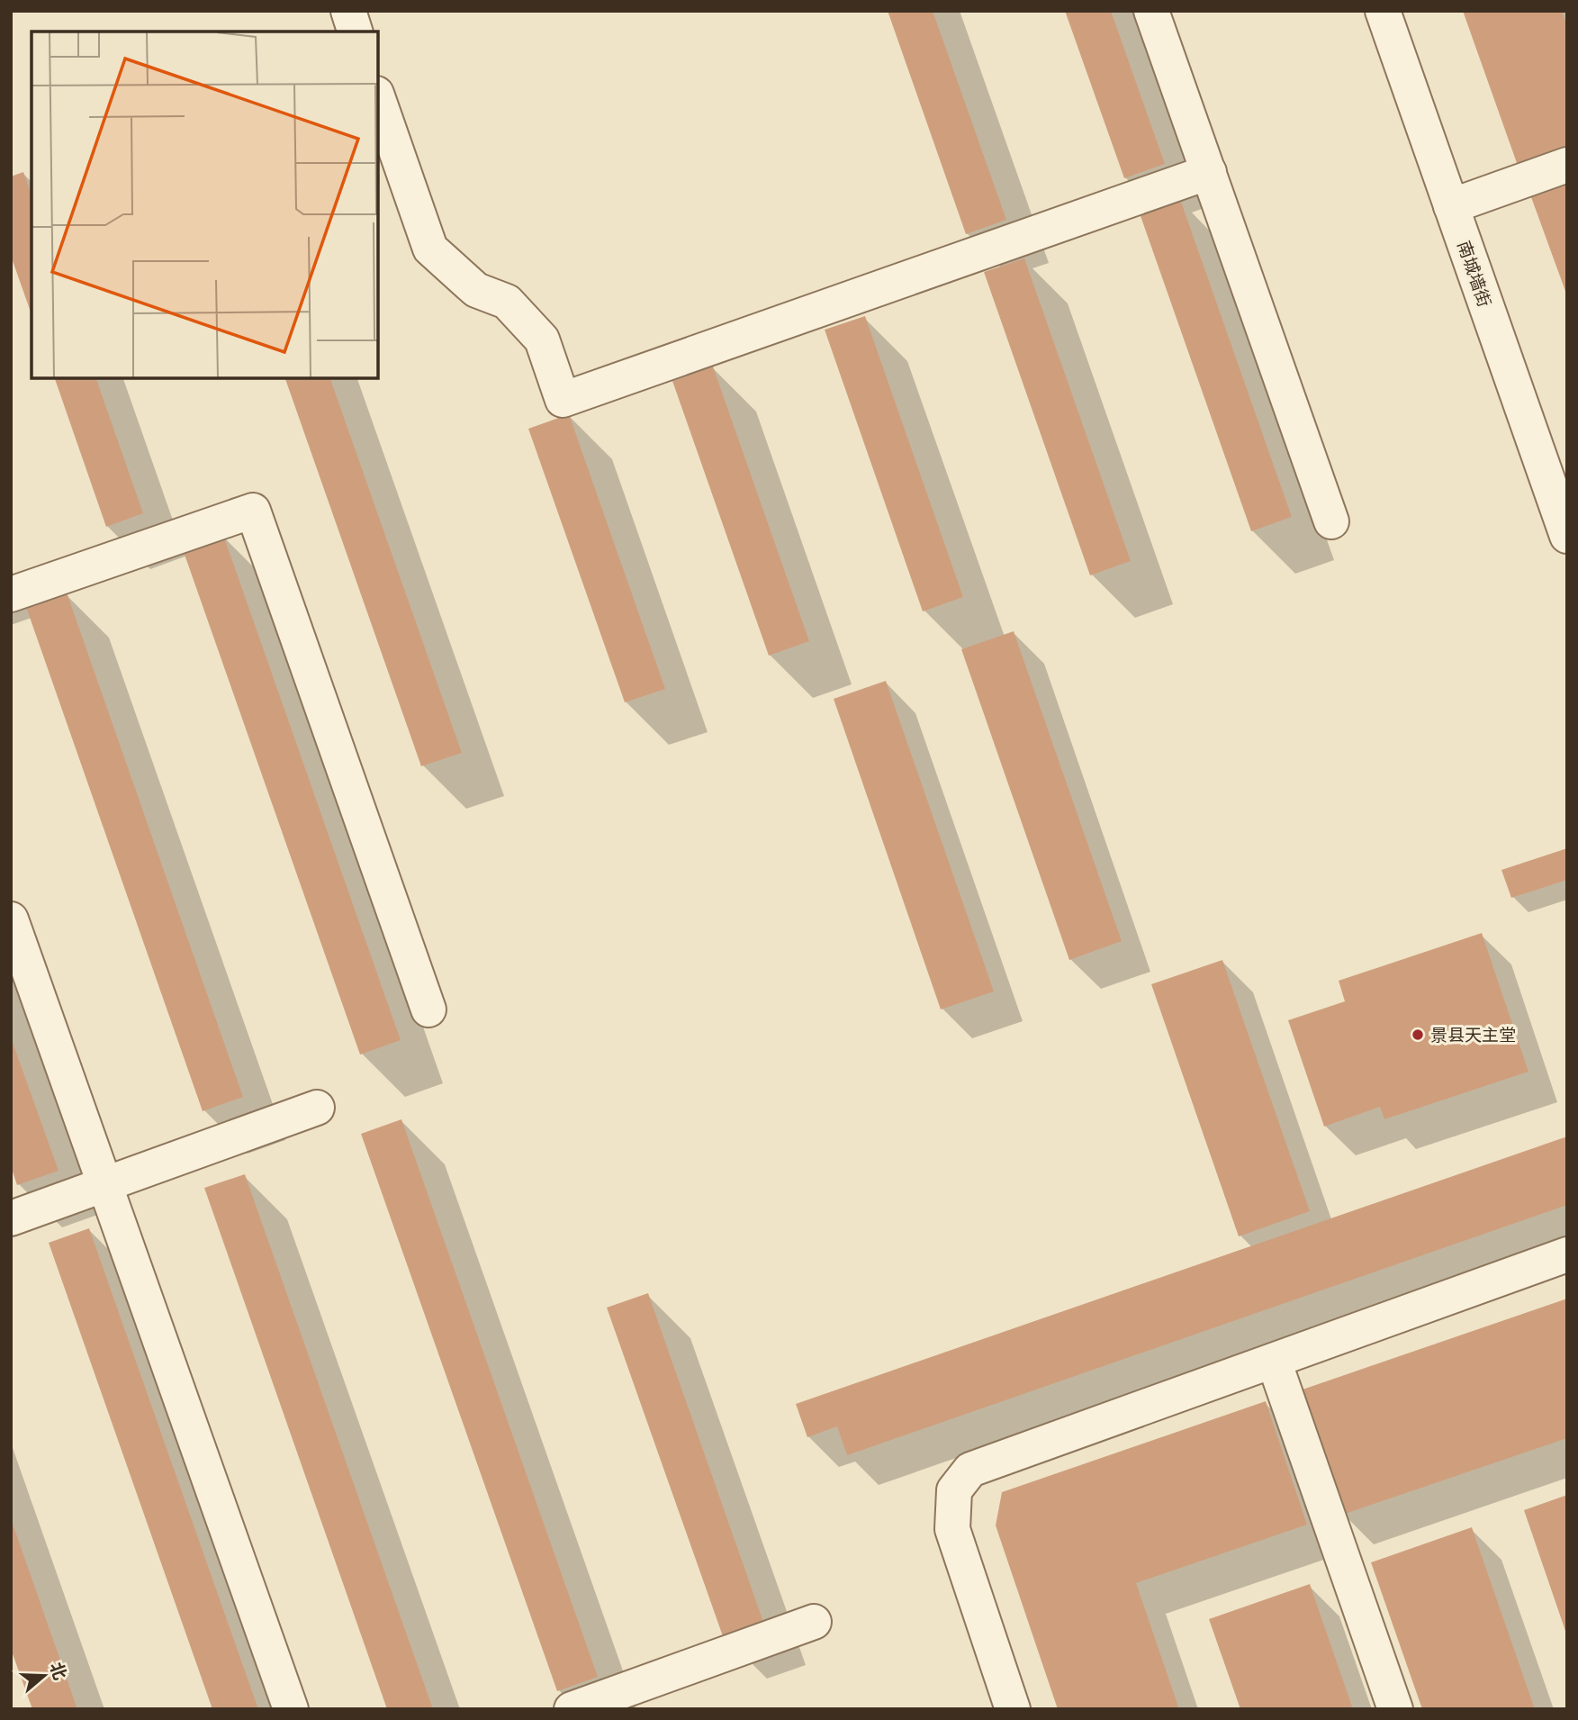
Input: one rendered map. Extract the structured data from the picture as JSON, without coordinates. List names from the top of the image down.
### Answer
{
  "streets": {
    "street": ["南城墙街"]
  },
  "places": ["景县天主堂"],
  "north": "right"
}
